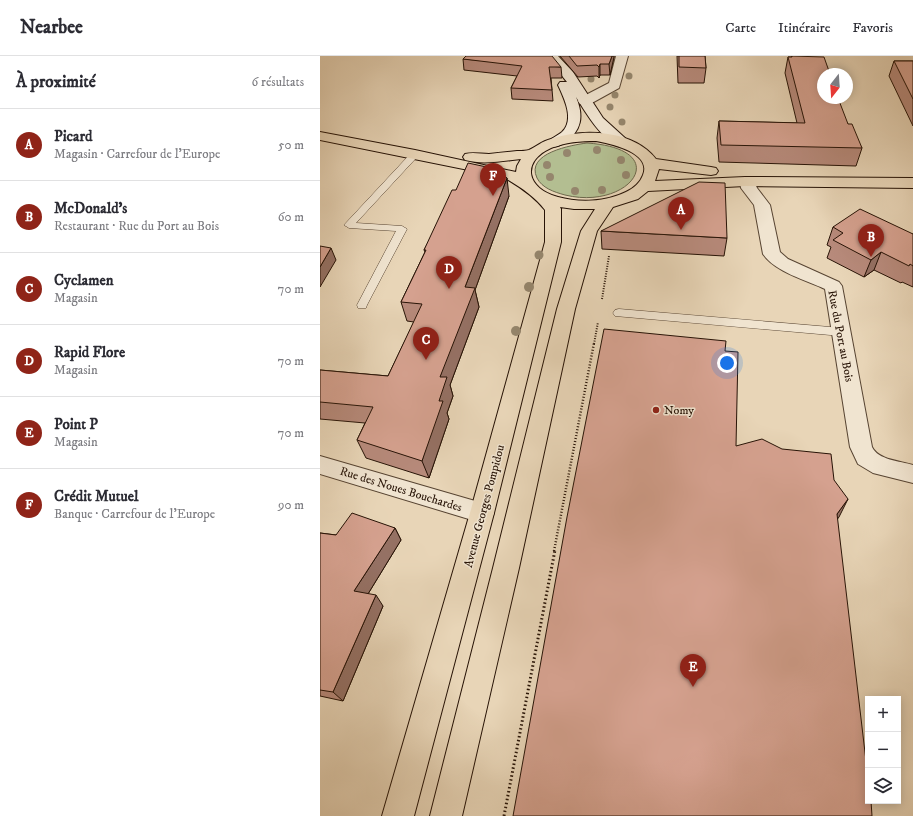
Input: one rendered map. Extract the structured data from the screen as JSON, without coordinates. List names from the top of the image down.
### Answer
{
  "streets": {
    "main road": ["Avenue Georges Pompidou"],
    "street": ["Rue du Port au Bois", "Rue des Noues Bouchardes"]
  },
  "crossings": [
    ["Rue des Noues Bouchardes", "Avenue Georges Pompidou"]
  ],
  "places": ["Nomy"],
  "north": "bottom",
  "page": {
    "header": "Nearbee",
    "nav": ["Carte", "Itinéraire", "Favoris"],
    "heading": ["À proximité", "6 résultats"],
    "list": [
      {
        "mark": "A",
        "name": "Picard",
        "note": "Magasin · Carrefour de l'Europe",
        "value": "50 m"
      },
      {
        "mark": "B",
        "name": "McDonald's",
        "note": "Restaurant · Rue du Port au Bois",
        "value": "60 m"
      },
      {
        "mark": "C",
        "name": "Cyclamen",
        "note": "Magasin",
        "value": "70 m"
      },
      {
        "mark": "D",
        "name": "Rapid Flore",
        "note": "Magasin",
        "value": "70 m"
      },
      {
        "mark": "E",
        "name": "Point P",
        "note": "Magasin",
        "value": "70 m"
      },
      {
        "mark": "F",
        "name": "Crédit Mutuel",
        "note": "Banque · Carrefour de l'Europe",
        "value": "90 m"
      }
    ],
    "pins": [
      "F",
      "A",
      "B",
      "D",
      "C",
      "E"
    ],
    "map_buttons": ["+", "−"]
  }
}
